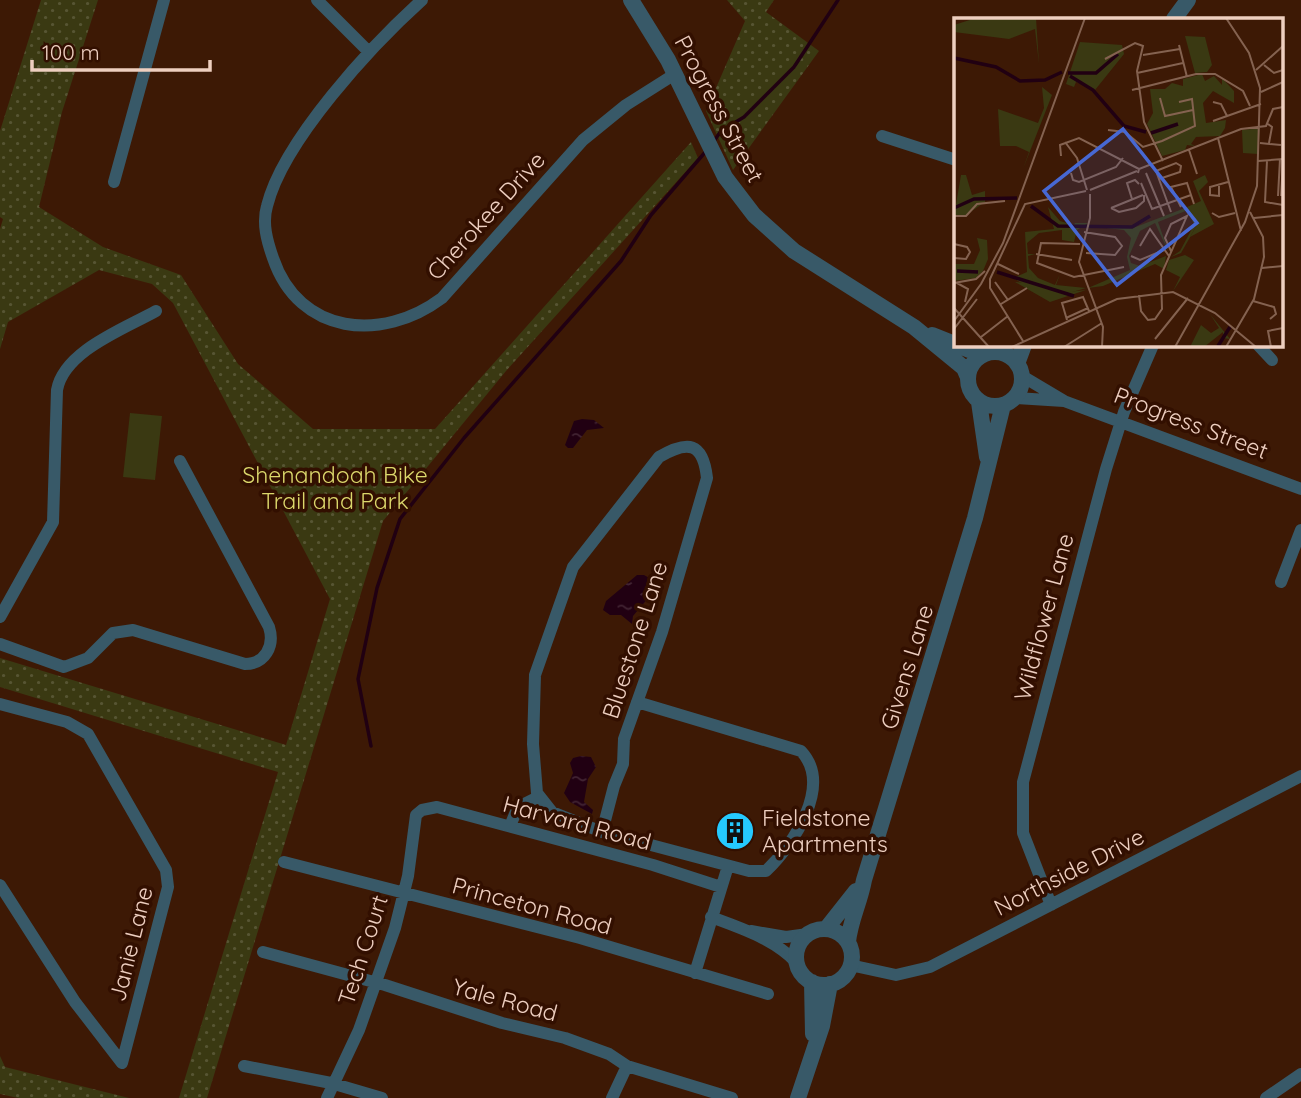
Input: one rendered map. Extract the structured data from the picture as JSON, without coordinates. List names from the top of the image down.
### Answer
{
  "streets": {
    "street": [
      "Progress Street",
      "Cherokee Drive",
      "Wildflower Lane",
      "Bluestone Lane",
      "Givens Lane",
      "Harvard Road",
      "Northside Drive",
      "Princeton Road",
      "Janie Lane",
      "Tech Court",
      "Yale Road"
    ]
  },
  "crossings": [
    ["Progress Street", "Cherokee Drive"],
    ["Progress Street", "Wildflower Lane"],
    ["Progress Street", "Givens Lane"],
    ["Wildflower Lane", "Northside Drive"],
    ["Givens Lane", "Northside Drive"],
    ["Harvard Road", "Tech Court"],
    ["Princeton Road", "Tech Court"],
    ["Tech Court", "Yale Road"]
  ],
  "parks": ["Shenandoah Bike Trail and Park"],
  "places": {
    "building": ["Fieldstone Apartments"]
  },
  "scale_bar": "100 m"
}
